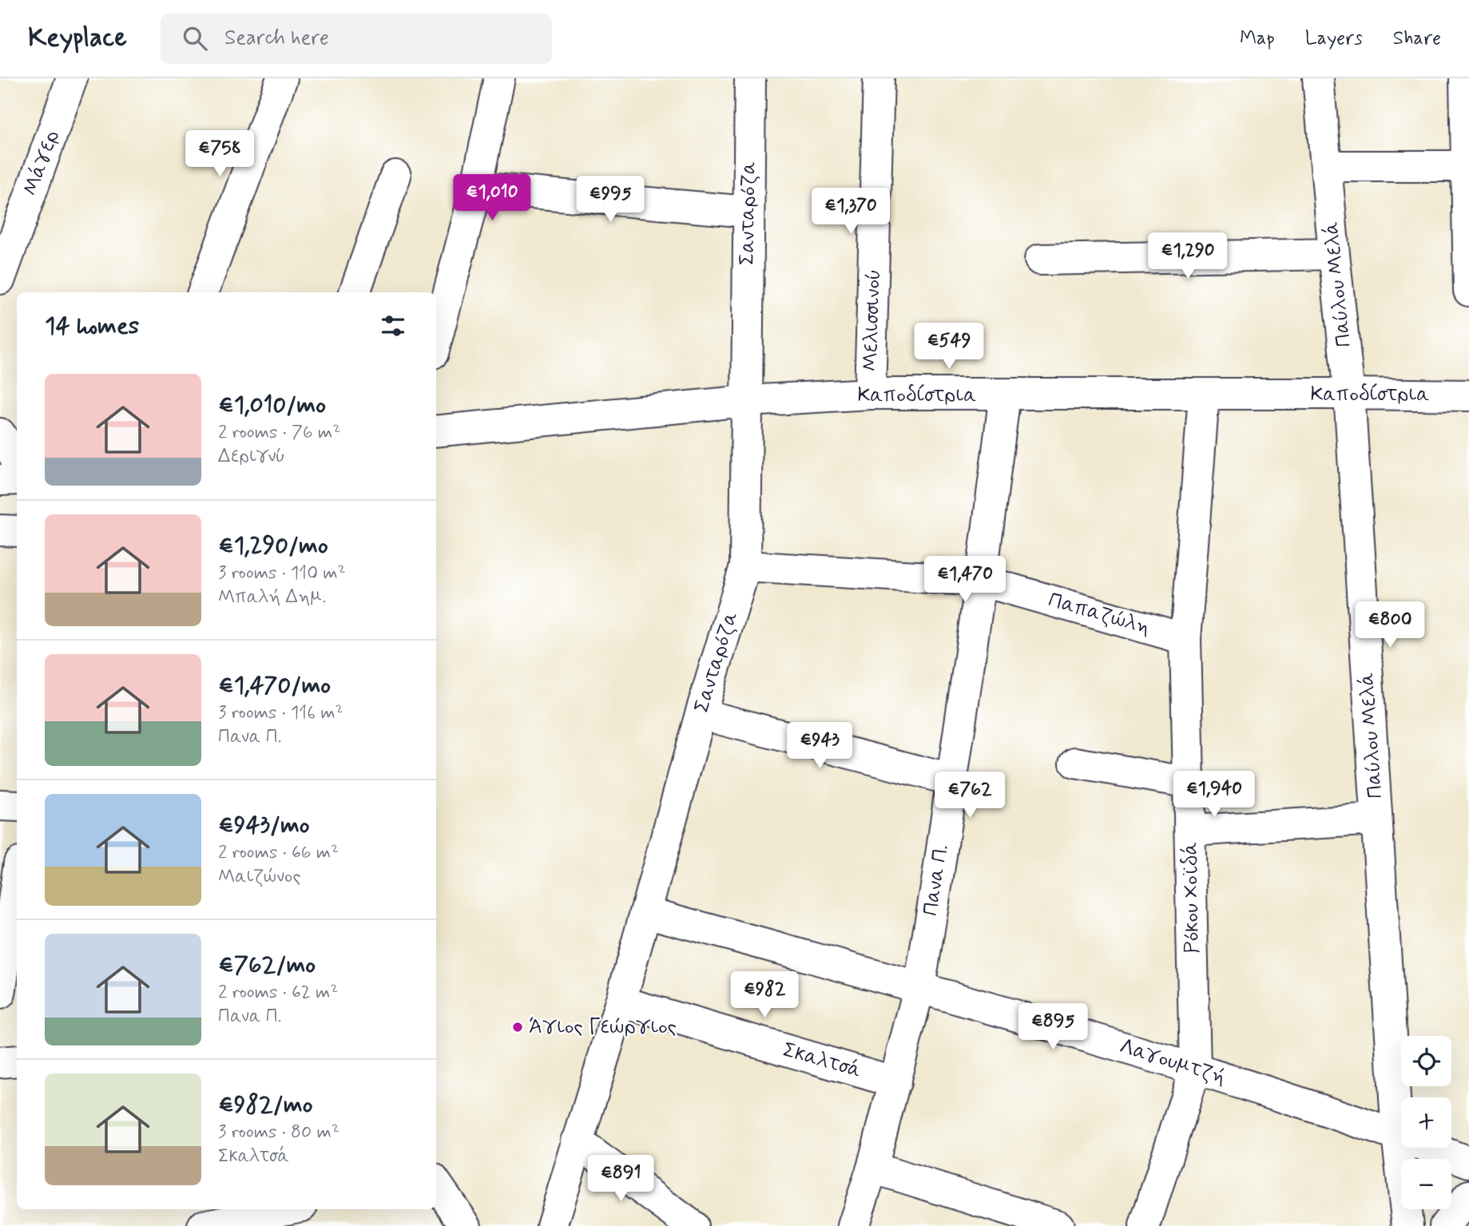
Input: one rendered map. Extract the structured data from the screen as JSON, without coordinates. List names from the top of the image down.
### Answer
{
  "streets": {
    "street": [
      "Μάγερ",
      "Σανταρόζα",
      "Παύλου Μελά",
      "Μελισσινού",
      "Καποδίστρια",
      "Παπαζώλη",
      "Πανα Π.",
      "Ρόκου Χοϊδά",
      "Σκαλτσά",
      "Λαγουμτζή"
    ]
  },
  "crossings": [
    ["Σανταρόζα", "Καποδίστρια"],
    ["Σανταρόζα", "Παπαζώλη"],
    ["Σανταρόζα", "Σκαλτσά"],
    ["Σανταρόζα", "Λαγουμτζή"],
    ["Παύλου Μελά", "Καποδίστρια"],
    ["Παύλου Μελά", "Λαγουμτζή"],
    ["Μελισσινού", "Καποδίστρια"],
    ["Καποδίστρια", "Πανα Π."],
    ["Καποδίστρια", "Ρόκου Χοϊδά"],
    ["Παπαζώλη", "Πανα Π."],
    ["Παπαζώλη", "Ρόκου Χοϊδά"],
    ["Πανα Π.", "Σκαλτσά"],
    ["Πανα Π.", "Λαγουμτζή"],
    ["Ρόκου Χοϊδά", "Λαγουμτζή"]
  ],
  "places": ["Άγιος Γεώργιος"],
  "page": {
    "header": "Keyplace",
    "search": "Search here",
    "nav": ["Map", "Layers", "Share"],
    "price": [
      "€758",
      "€1,010",
      "€995",
      "€1,370",
      "€1,290",
      "€549",
      "€1,470",
      "€800",
      "€943",
      "€1,940",
      "€762",
      "€982",
      "€895",
      "€891"
    ],
    "heading": "14 homes",
    "list": [
      {
        "name": "€1,010/mo",
        "note": "2 rooms · 76 m² · Δεριγνύ"
      },
      {
        "name": "€1,290/mo",
        "note": "3 rooms · 110 m² · Μπαλή Δημ."
      },
      {
        "name": "€1,470/mo",
        "note": "3 rooms · 116 m² · Πανα Π."
      },
      {
        "name": "€943/mo",
        "note": "2 rooms · 66 m² · Μαιζώνος"
      },
      {
        "name": "€762/mo",
        "note": "2 rooms · 62 m² · Πανα Π."
      },
      {
        "name": "€982/mo",
        "note": "3 rooms · 80 m² · Σκαλτσά"
      }
    ],
    "map_buttons": ["+", "−"]
  }
}
